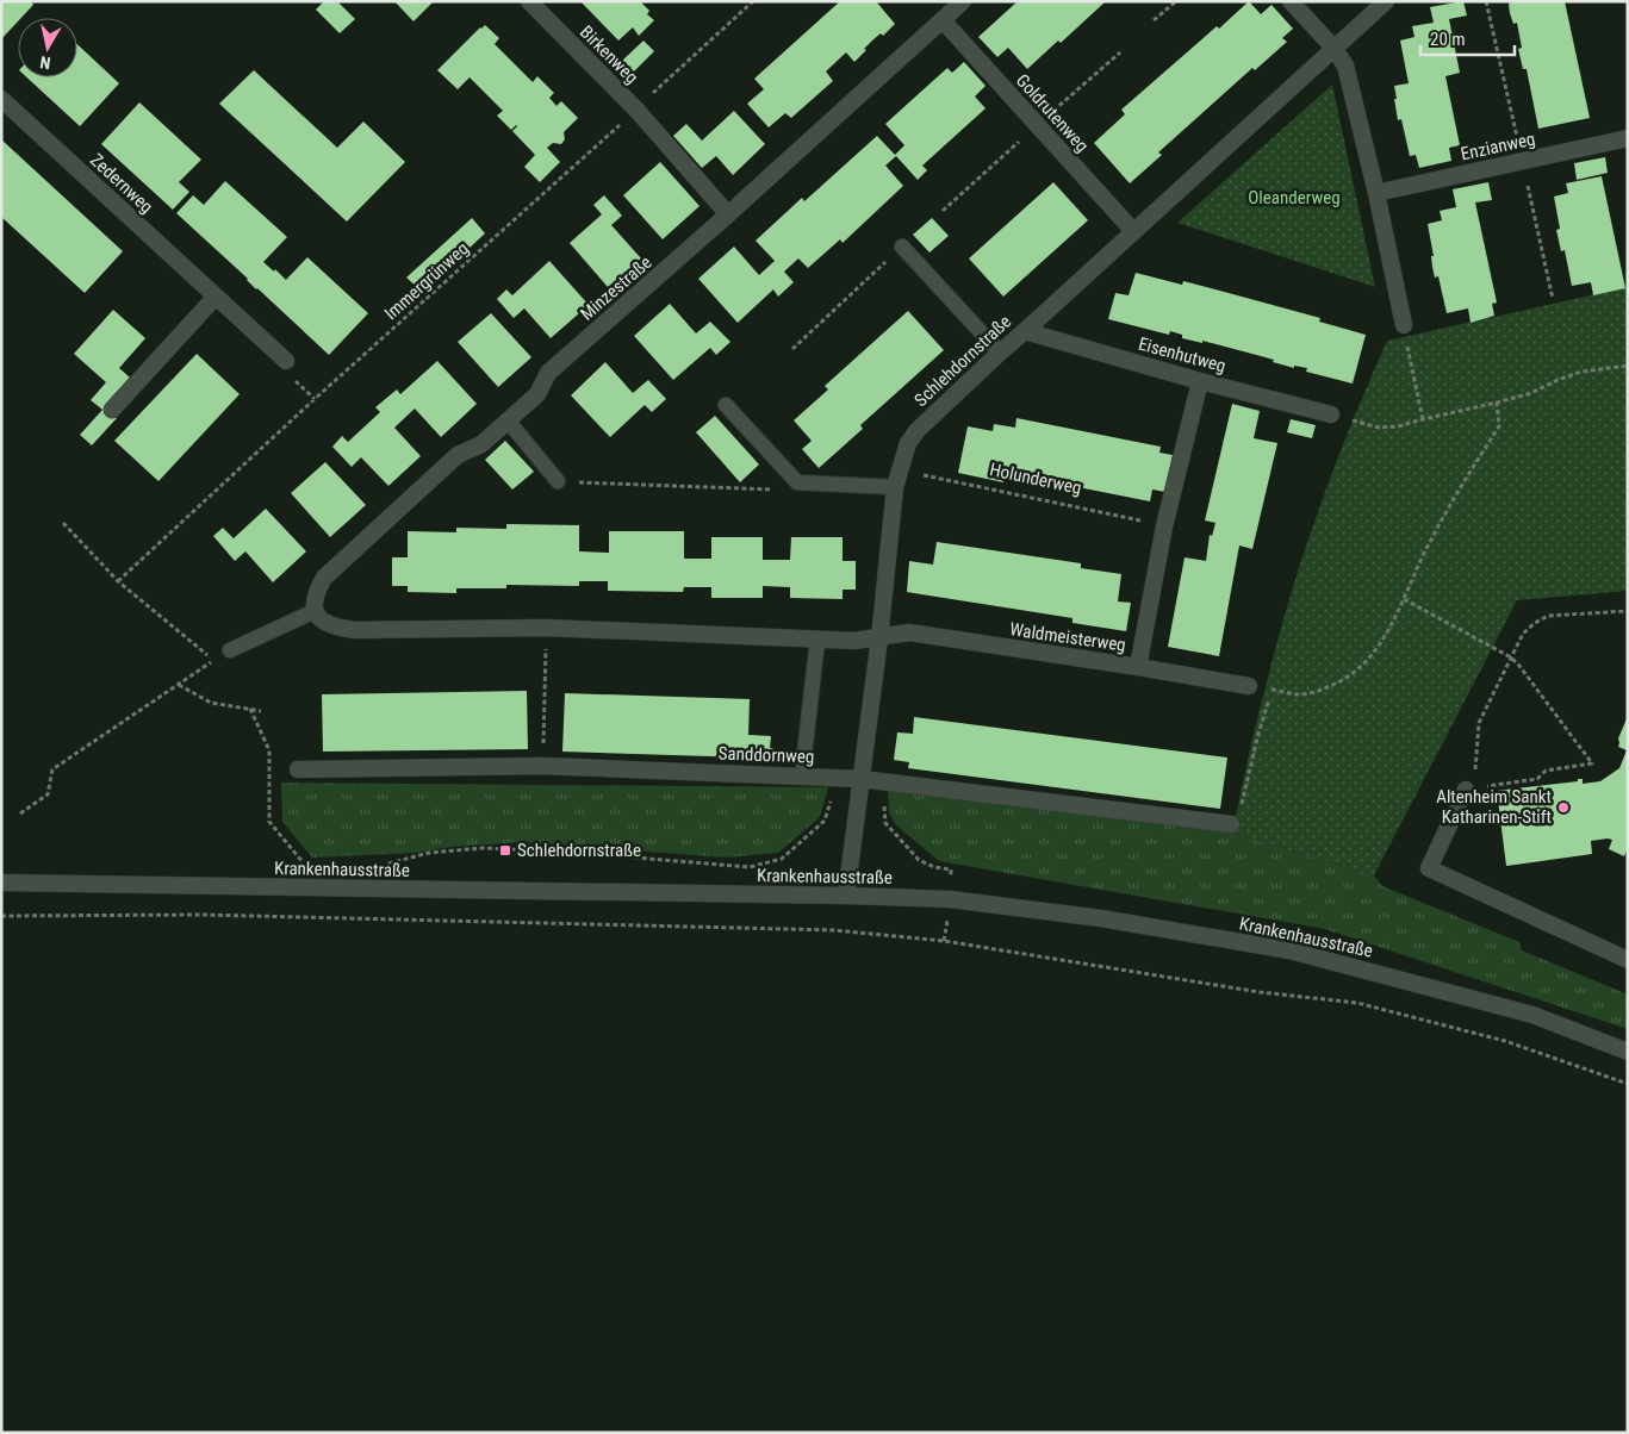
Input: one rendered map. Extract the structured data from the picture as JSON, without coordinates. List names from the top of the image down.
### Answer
{
  "streets": {
    "street": [
      "Birkenweg",
      "Goldrutenweg",
      "Enzianweg",
      "Zedernweg",
      "Minzestraße",
      "Eisenhutweg",
      "Schlehdornstraße",
      "Waldmeisterweg",
      "Sanddornweg",
      "Krankenhausstraße"
    ],
    "path": ["Immergrünweg", "Holunderweg"]
  },
  "crossings": [
    ["Birkenweg", "Immergrünweg"],
    ["Birkenweg", "Minzestraße"],
    ["Goldrutenweg", "Minzestraße"],
    ["Goldrutenweg", "Schlehdornstraße"],
    ["Eisenhutweg", "Schlehdornstraße"],
    ["Schlehdornstraße", "Holunderweg"],
    ["Schlehdornstraße", "Waldmeisterweg"],
    ["Schlehdornstraße", "Sanddornweg"],
    ["Schlehdornstraße", "Krankenhausstraße"]
  ],
  "parks": ["Oleanderweg"],
  "places": {
    "other": ["Altenheim Sankt Katharinen-Stift"],
    "transit": ["Schlehdornstraße"]
  },
  "scale_bar": "20 m",
  "north": "bottom"
}
